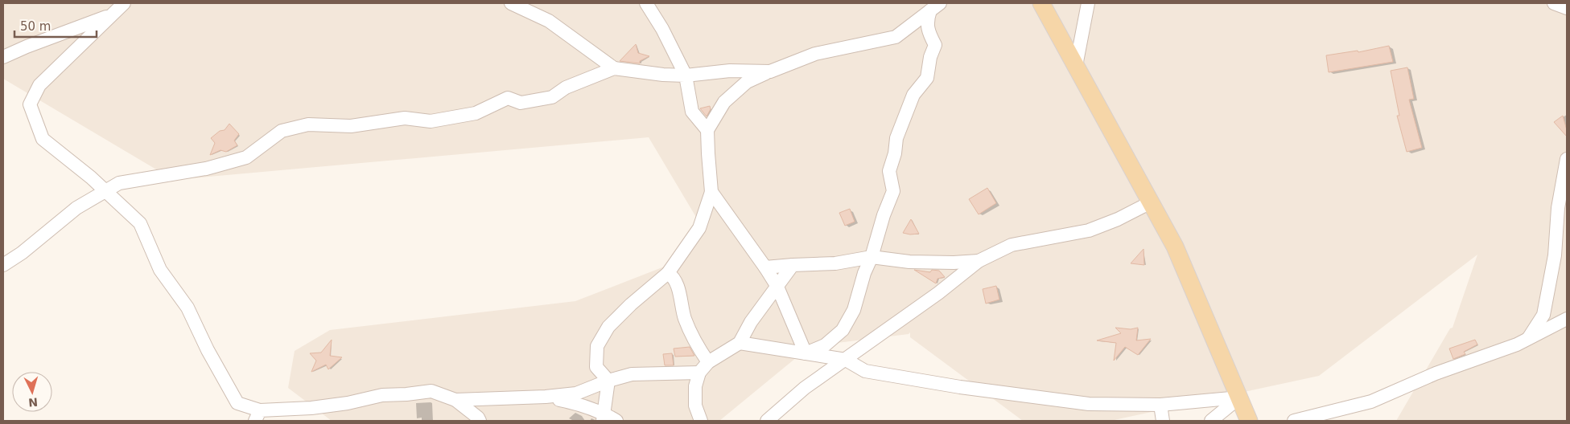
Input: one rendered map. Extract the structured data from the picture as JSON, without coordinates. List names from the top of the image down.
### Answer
{
  "scale_bar": "50 m",
  "north": "bottom"
}
